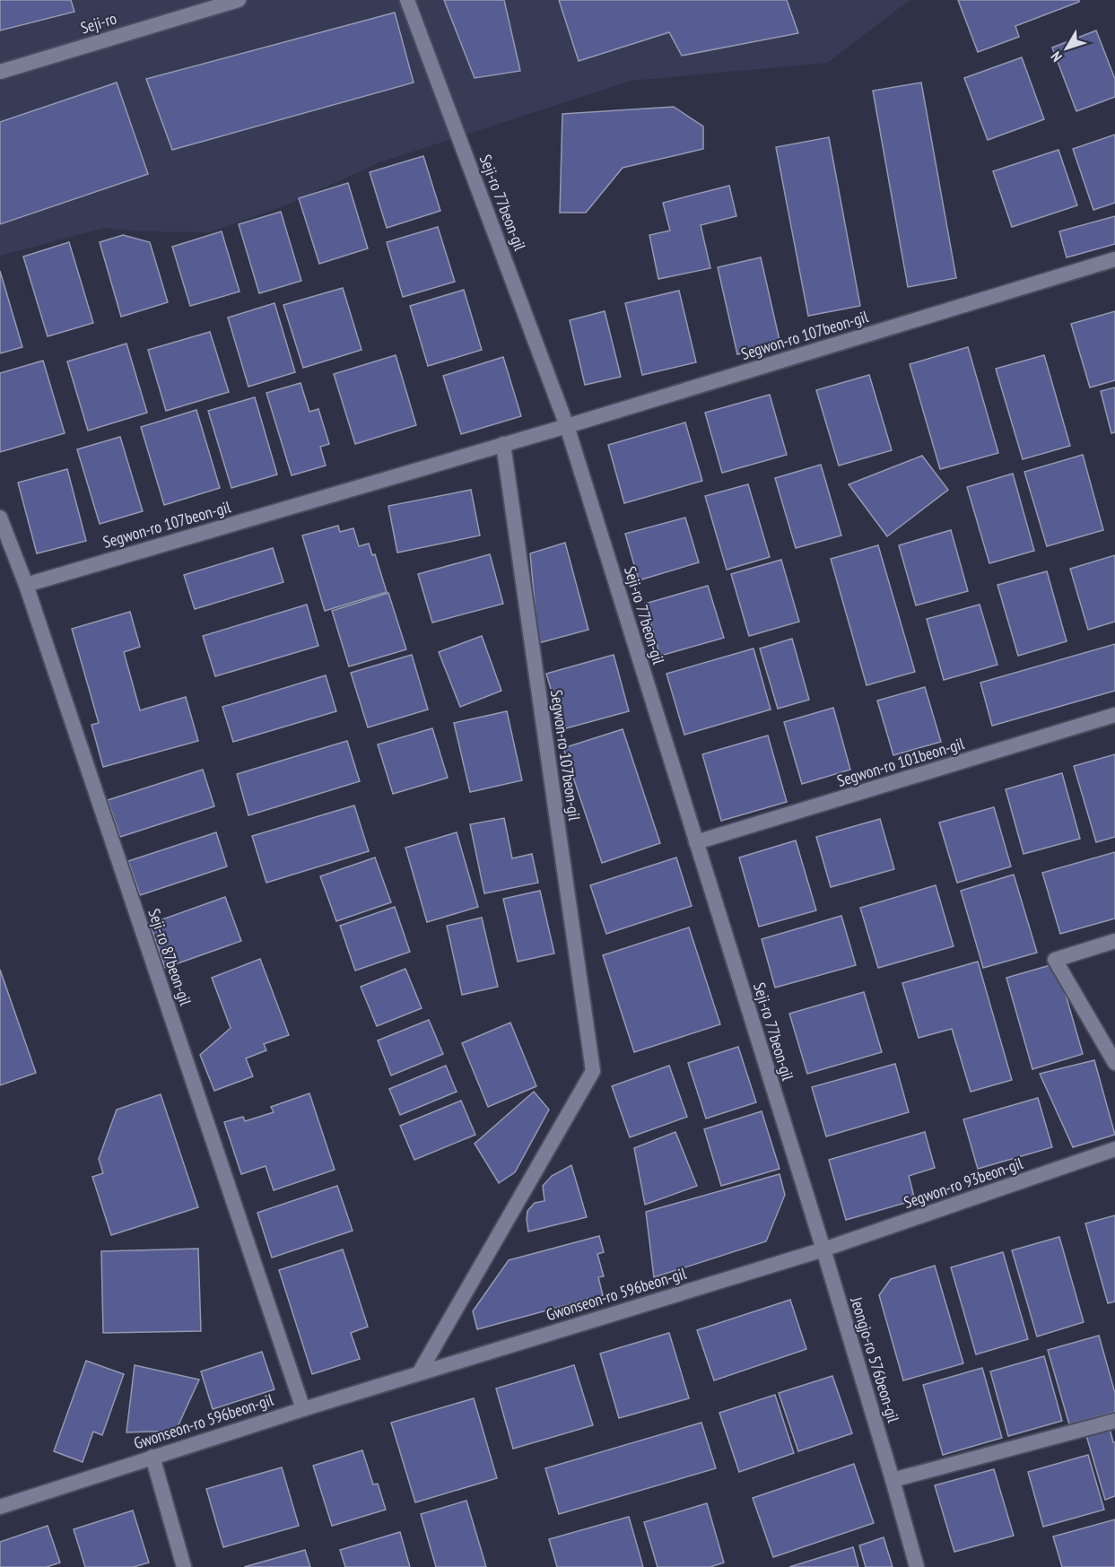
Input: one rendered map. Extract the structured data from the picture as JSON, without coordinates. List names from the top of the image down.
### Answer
{
  "streets": {
    "street": [
      "Seji-ro",
      "Seji-ro 77beon-gil",
      "Segwon-ro 107beon-gil",
      "Segwon-ro 101beon-gil",
      "Seji-ro 87beon-gil",
      "Segwon-ro 93beon-gil",
      "Gwonseon-ro 596beon-gil",
      "Jeongjo-ro 576beon-gil"
    ]
  },
  "crossings": [
    ["Seji-ro 77beon-gil", "Segwon-ro 107beon-gil"],
    ["Seji-ro 77beon-gil", "Segwon-ro 101beon-gil"],
    ["Seji-ro 77beon-gil", "Segwon-ro 93beon-gil"],
    ["Seji-ro 77beon-gil", "Gwonseon-ro 596beon-gil"],
    ["Seji-ro 77beon-gil", "Jeongjo-ro 576beon-gil"],
    ["Segwon-ro 107beon-gil", "Seji-ro 87beon-gil"],
    ["Segwon-ro 107beon-gil", "Gwonseon-ro 596beon-gil"],
    ["Seji-ro 87beon-gil", "Gwonseon-ro 596beon-gil"],
    ["Segwon-ro 93beon-gil", "Gwonseon-ro 596beon-gil"],
    ["Segwon-ro 93beon-gil", "Jeongjo-ro 576beon-gil"],
    ["Gwonseon-ro 596beon-gil", "Jeongjo-ro 576beon-gil"]
  ],
  "north": "bottom left"
}
